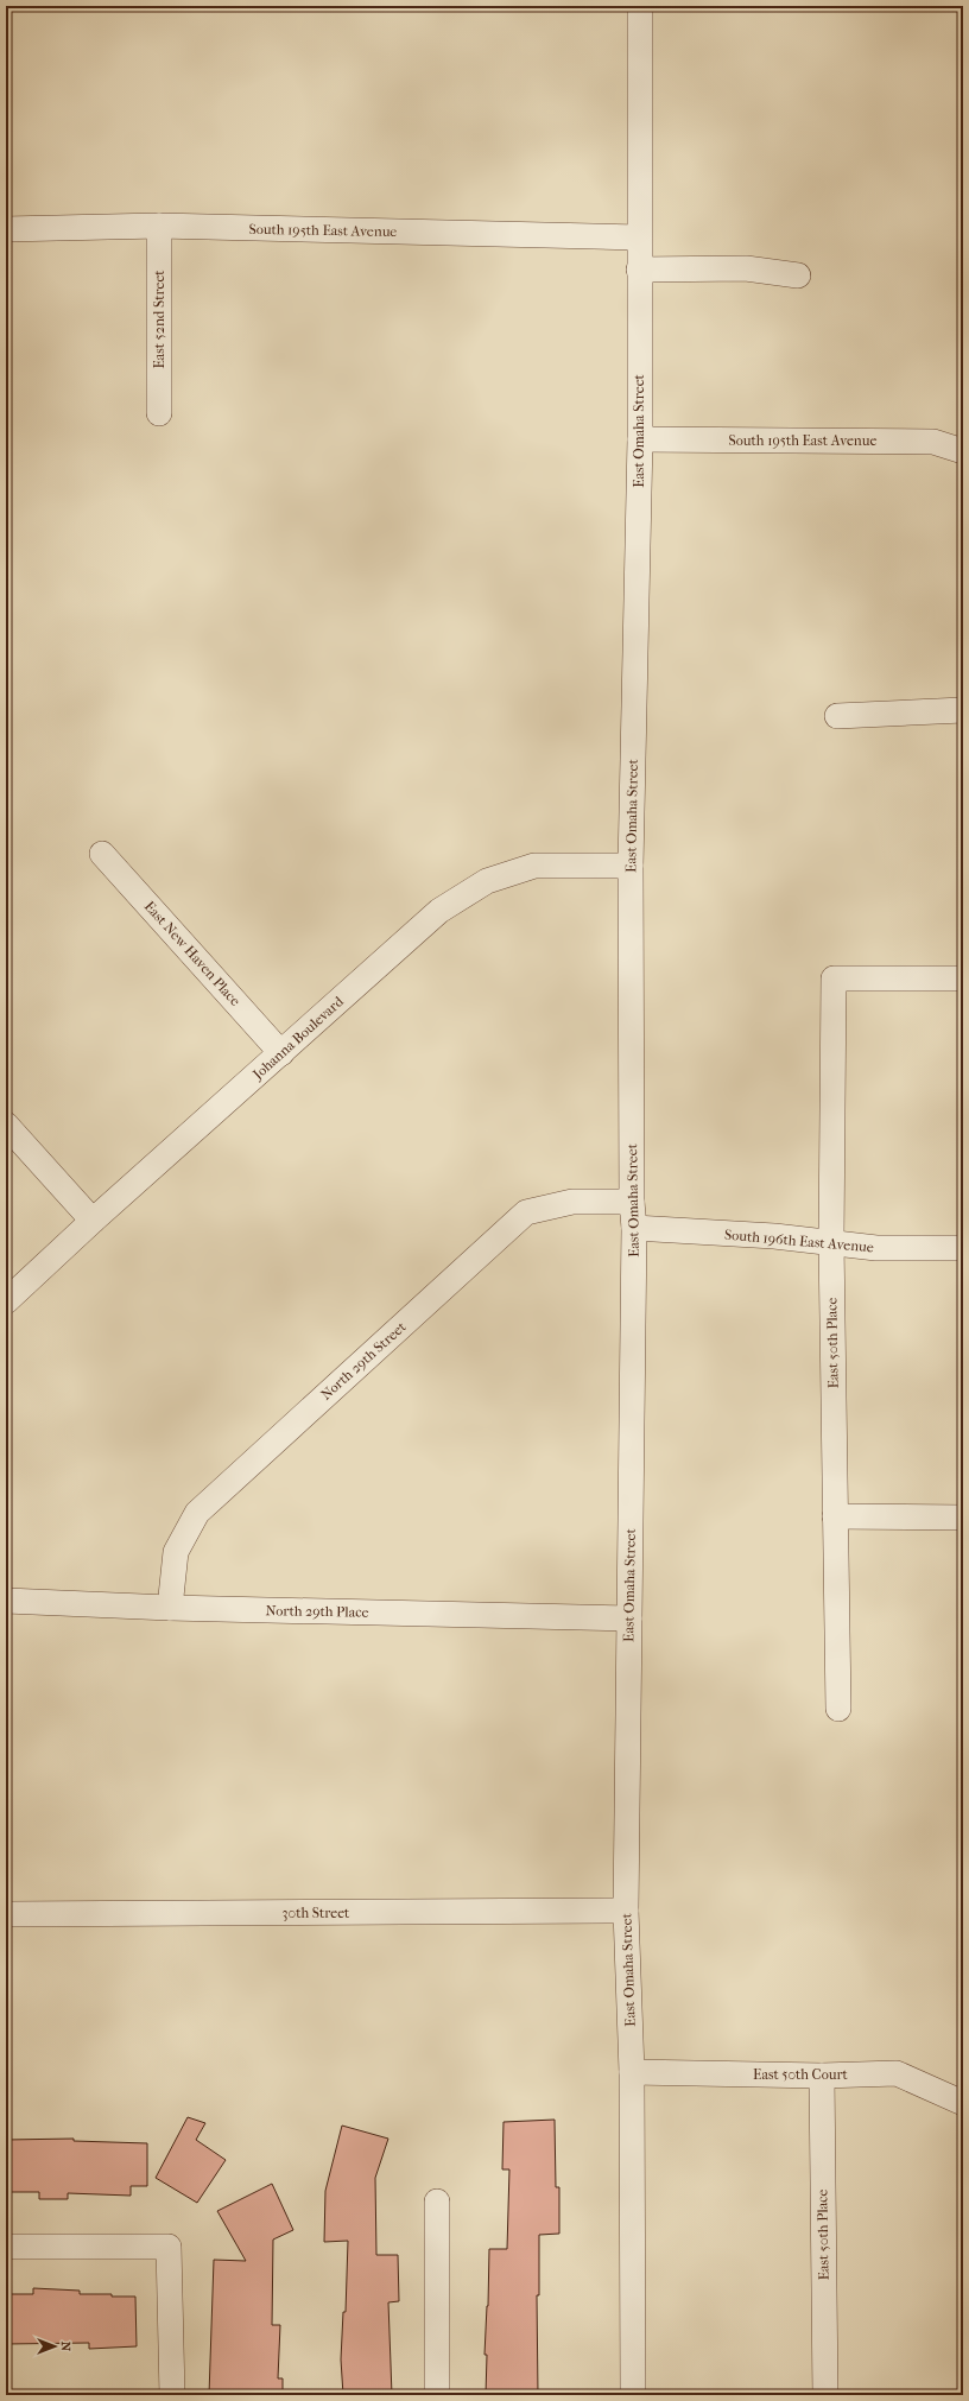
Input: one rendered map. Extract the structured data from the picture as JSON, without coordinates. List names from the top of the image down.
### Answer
{
  "streets": {
    "street": [
      "South 195th East Avenue",
      "East 52nd Street",
      "East Omaha Street",
      "East New Haven Place",
      "Johanna Boulevard",
      "South 196th East Avenue",
      "East 50th Place",
      "North 29th Street",
      "North 29th Place",
      "30th Street",
      "East 50th Court"
    ]
  },
  "crossings": [
    ["South 195th East Avenue", "East 52nd Street"],
    ["South 195th East Avenue", "East Omaha Street"],
    ["East Omaha Street", "Johanna Boulevard"],
    ["East Omaha Street", "South 196th East Avenue"],
    ["East Omaha Street", "North 29th Street"],
    ["East Omaha Street", "North 29th Place"],
    ["East Omaha Street", "30th Street"],
    ["East Omaha Street", "East 50th Court"],
    ["East New Haven Place", "Johanna Boulevard"],
    ["South 196th East Avenue", "East 50th Place"],
    ["East 50th Place", "East 50th Court"],
    ["North 29th Street", "North 29th Place"]
  ],
  "north": "right"
}
